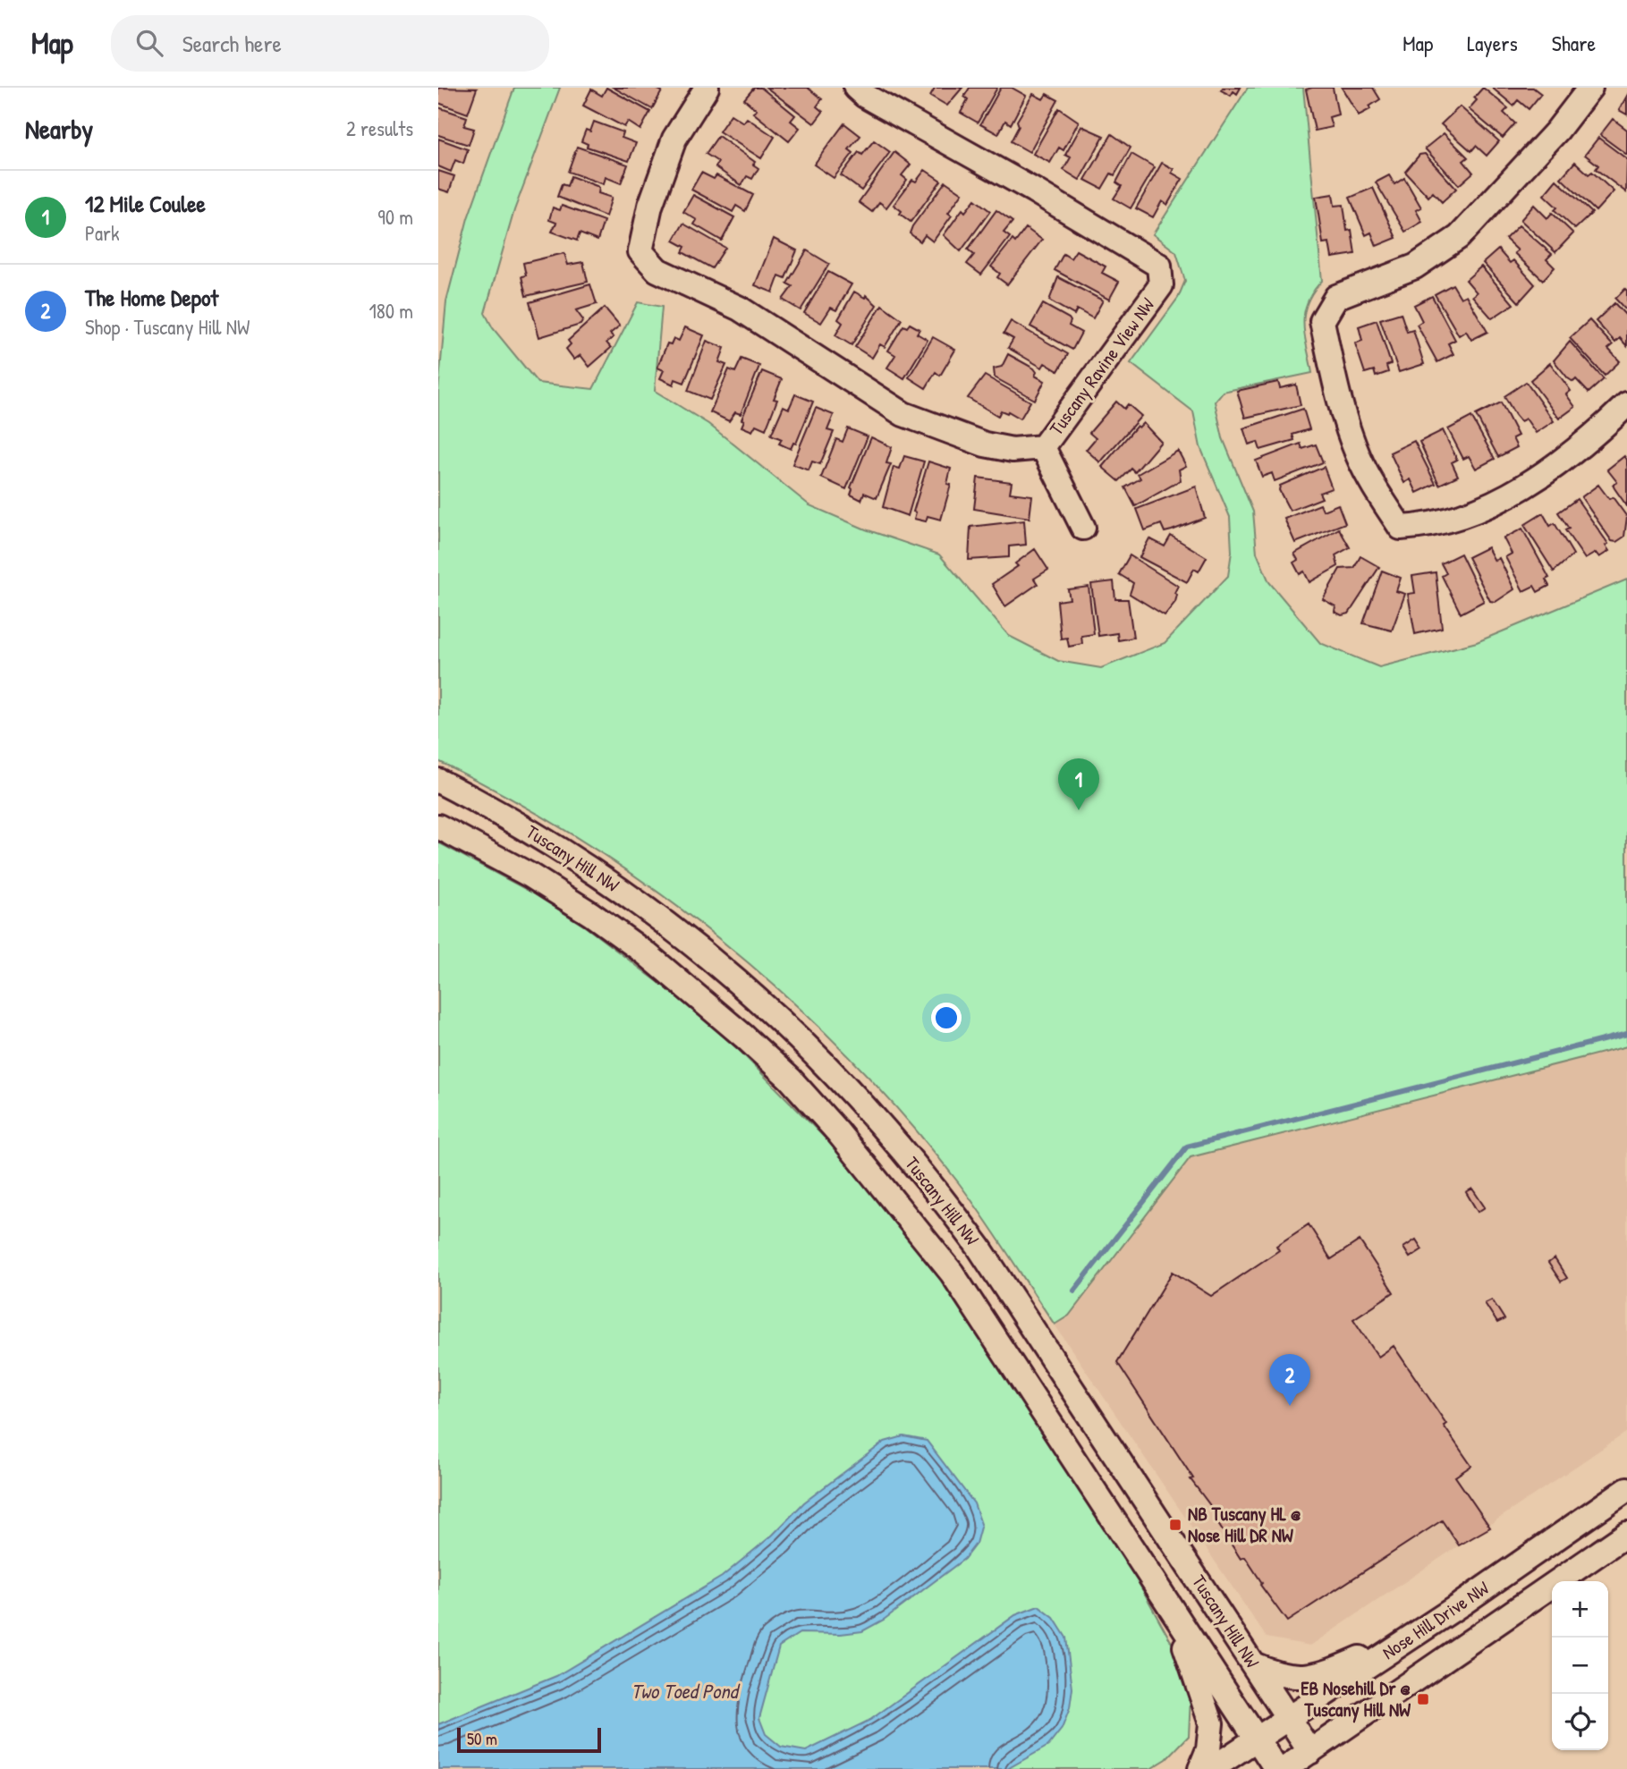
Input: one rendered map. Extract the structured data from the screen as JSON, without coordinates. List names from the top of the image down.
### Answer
{
  "streets": {
    "street": ["Tuscany Ravine View NW", "Tuscany Hill NW", "Nose Hill Drive NW"]
  },
  "crossings": [
    ["Tuscany Hill NW", "Nose Hill Drive NW"]
  ],
  "water": ["Two Toed Pond"],
  "places": {
    "transit": ["NB Tuscany HL @ Nose Hill DR NW", "EB Nosehill Dr @ Tuscany Hill NW"]
  },
  "scale_bar": "50 m",
  "page": {
    "header": "Map",
    "search": "Search here",
    "nav": ["Map", "Layers", "Share"],
    "heading": ["Nearby", "2 results"],
    "list": [
      {
        "mark": "1",
        "name": "12 Mile Coulee",
        "note": "Park",
        "value": "90 m"
      },
      {
        "mark": "2",
        "name": "The Home Depot",
        "note": "Shop · Tuscany Hill NW",
        "value": "180 m"
      }
    ],
    "pins": ["1", "2"],
    "map_buttons": ["+", "−"],
    "scale": "50 m"
  }
}
